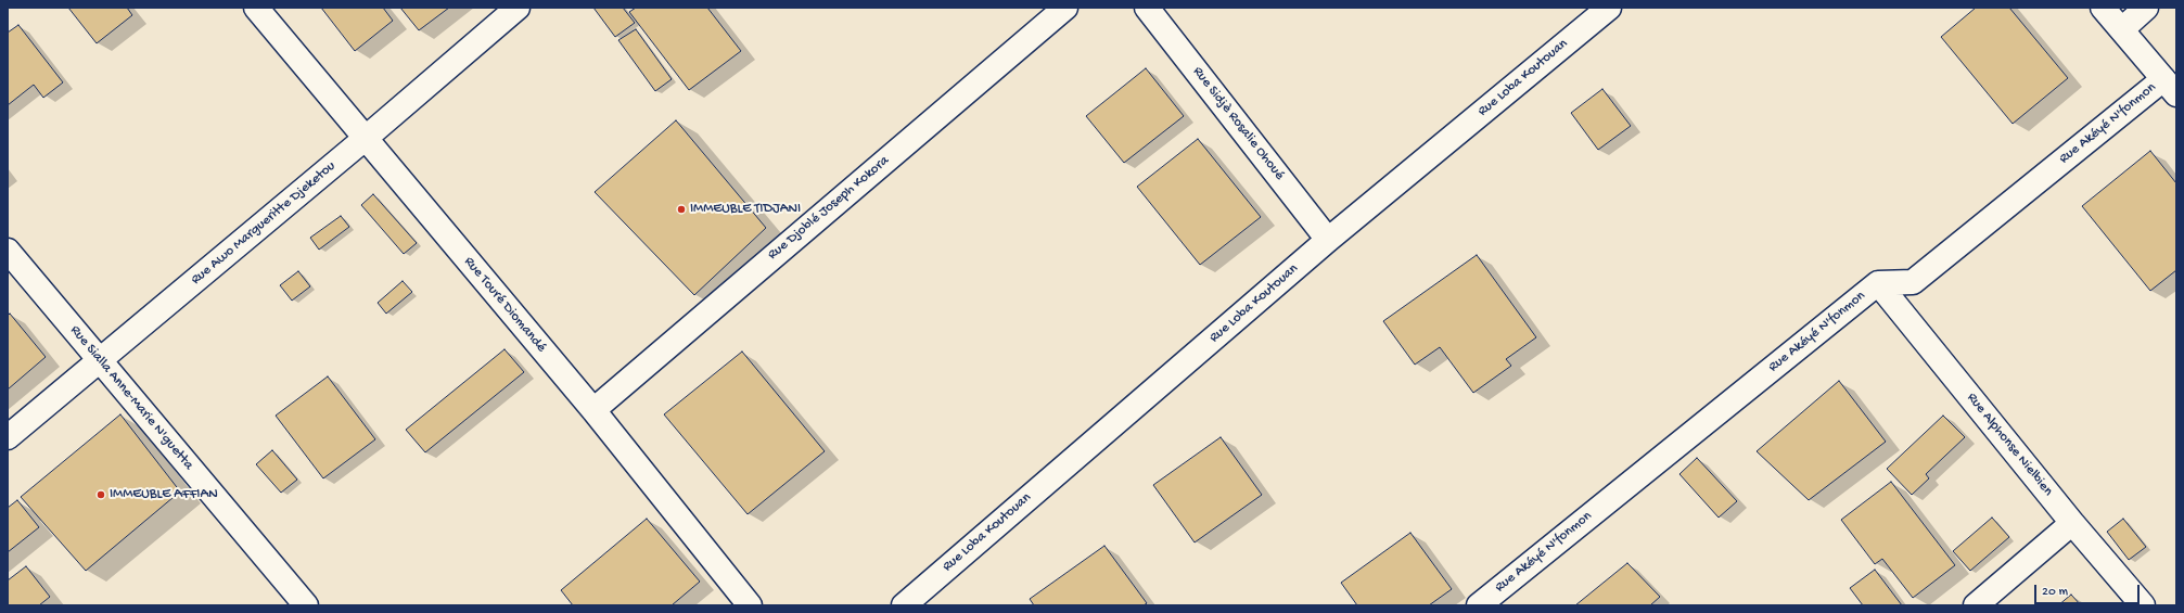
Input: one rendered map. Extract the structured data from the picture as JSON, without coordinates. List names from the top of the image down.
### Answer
{
  "streets": {
    "street": [
      "Rue Loba Koutouan",
      "Rue Sidjè Rosalie Ohoué",
      "Rue Akéyé N'fonmon",
      "Rue Djoblé Joseph Kokora",
      "Rue Awo Margueritte Djeketou",
      "Rue Touré Diomandé",
      "Rue Sialla Anne-Marie N'guetta",
      "Rue Alphonse Nielbien"
    ]
  },
  "crossings": [
    ["Rue Loba Koutouan", "Rue Sidjè Rosalie Ohoué"],
    ["Rue Akéyé N'fonmon", "Rue Alphonse Nielbien"],
    ["Rue Djoblé Joseph Kokora", "Rue Touré Diomandé"],
    ["Rue Awo Margueritte Djeketou", "Rue Touré Diomandé"],
    ["Rue Awo Margueritte Djeketou", "Rue Sialla Anne-Marie N'guetta"]
  ],
  "places": ["IMMEUBLE TIDJANI", "IMMEUBLE AFFIAN"],
  "scale_bar": "20 m"
}
